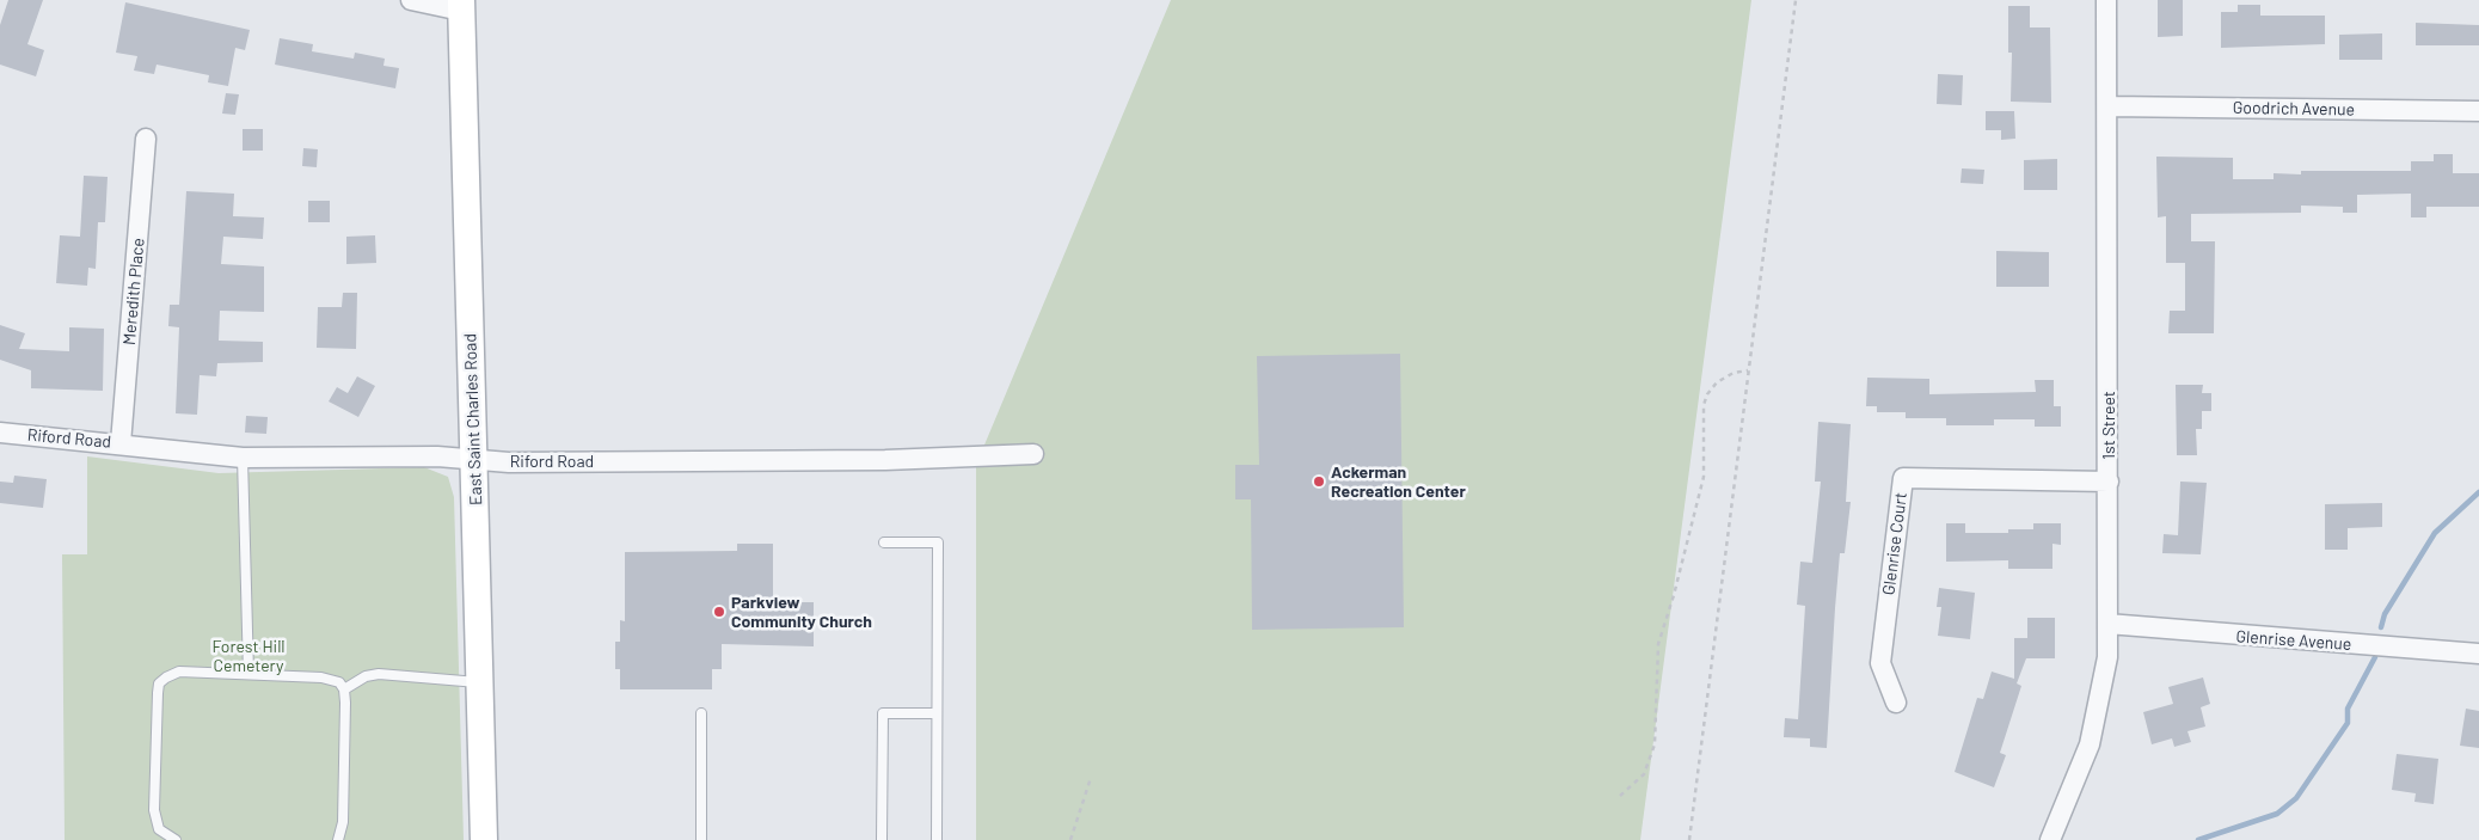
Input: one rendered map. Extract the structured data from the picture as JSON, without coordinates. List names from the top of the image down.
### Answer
{
  "streets": {
    "main road": ["East Saint Charles Road"],
    "street": [
      "Goodrich Avenue",
      "Meredith Place",
      "1st Street",
      "Riford Road",
      "Glenrise Court",
      "Glenrise Avenue"
    ]
  },
  "crossings": [
    ["Goodrich Avenue", "1st Street"],
    ["Meredith Place", "Riford Road"],
    ["East Saint Charles Road", "Riford Road"],
    ["1st Street", "Glenrise Court"],
    ["1st Street", "Glenrise Avenue"]
  ],
  "parks": ["Forest Hill Cemetery"],
  "places": ["Ackerman Recreation Center", "Parkview Community Church"]
}
